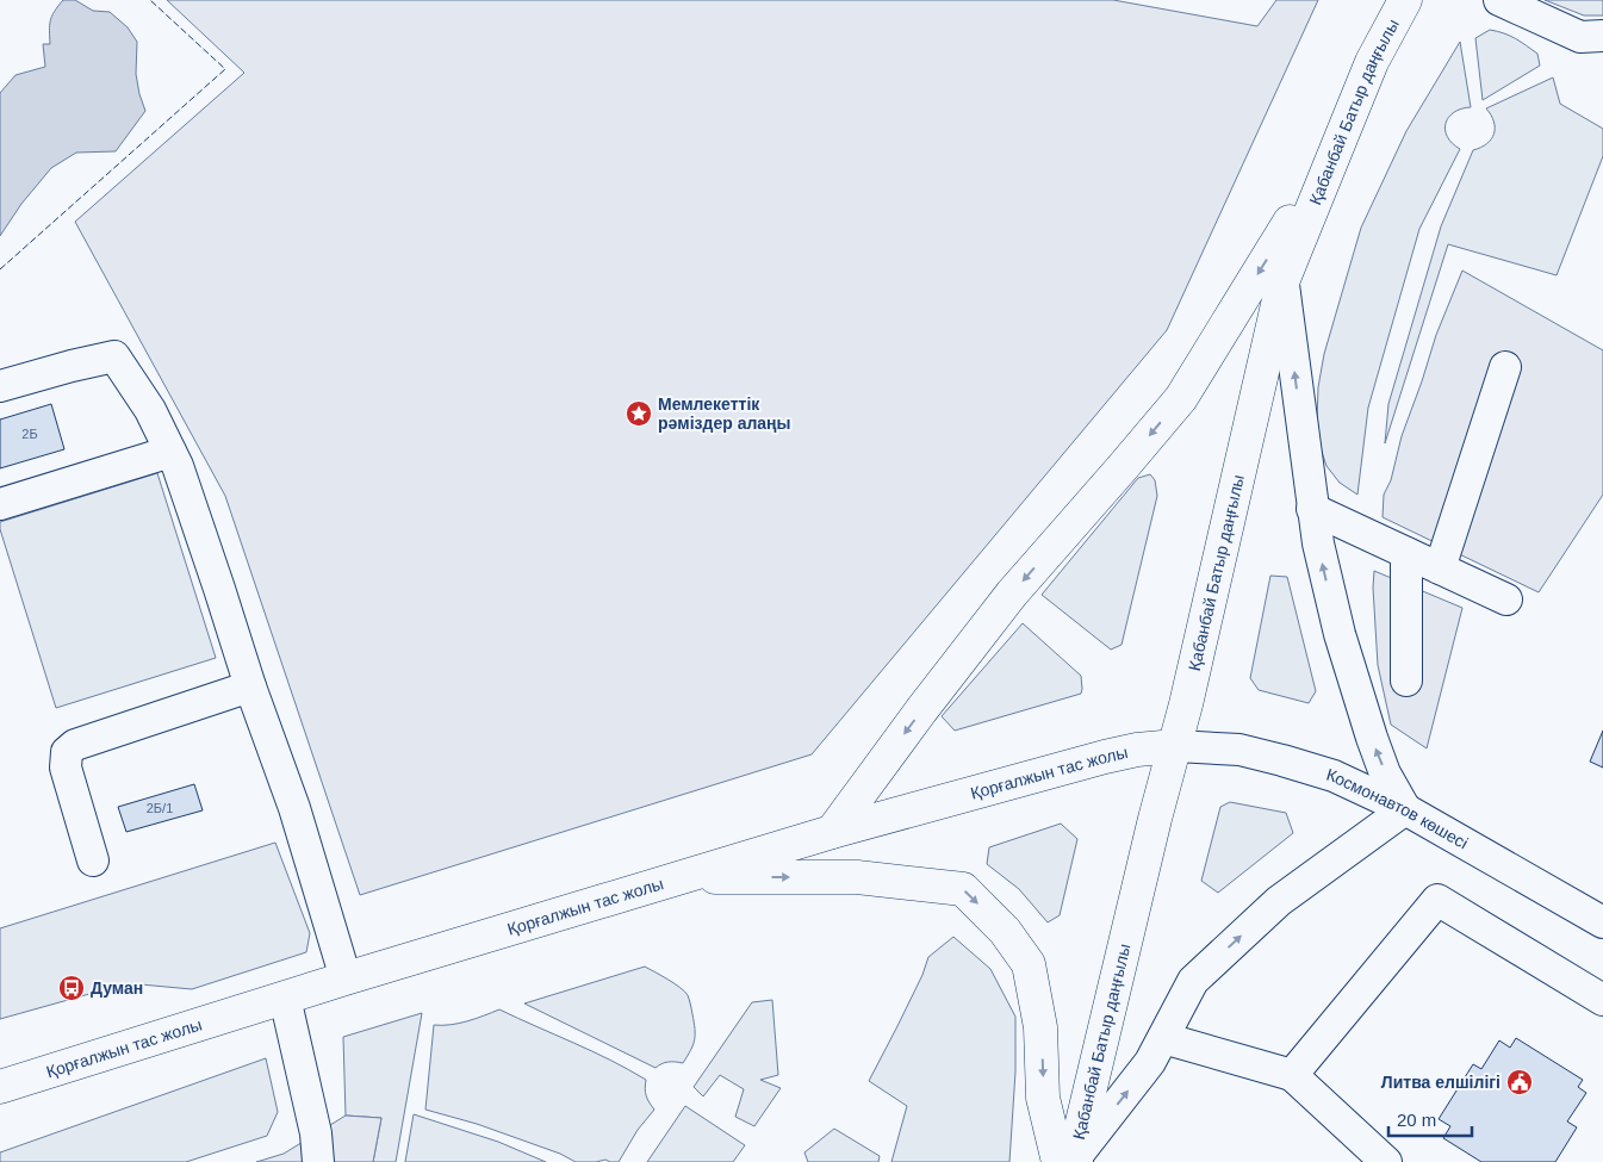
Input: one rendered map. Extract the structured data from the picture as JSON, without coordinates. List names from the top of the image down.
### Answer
{
  "streets": {
    "main road": ["Қабанбай Батыр даңғылы", "Қорғалжын тас жолы"],
    "street": ["Космонавтов көшесі"]
  },
  "crossings": [
    ["Қабанбай Батыр даңғылы", "Қорғалжын тас жолы"],
    ["Қабанбай Батыр даңғылы", "Космонавтов көшесі"],
    ["Қорғалжын тас жолы", "Космонавтов көшесі"]
  ],
  "places": {
    "place": ["Мемлекеттік рәміздер алаңы"],
    "bus stop": ["Думан"],
    "public building": ["Литва елшілігі"]
  },
  "house_numbers": ["2Б", "2Б/1"],
  "scale_bar": "20 m"
}
